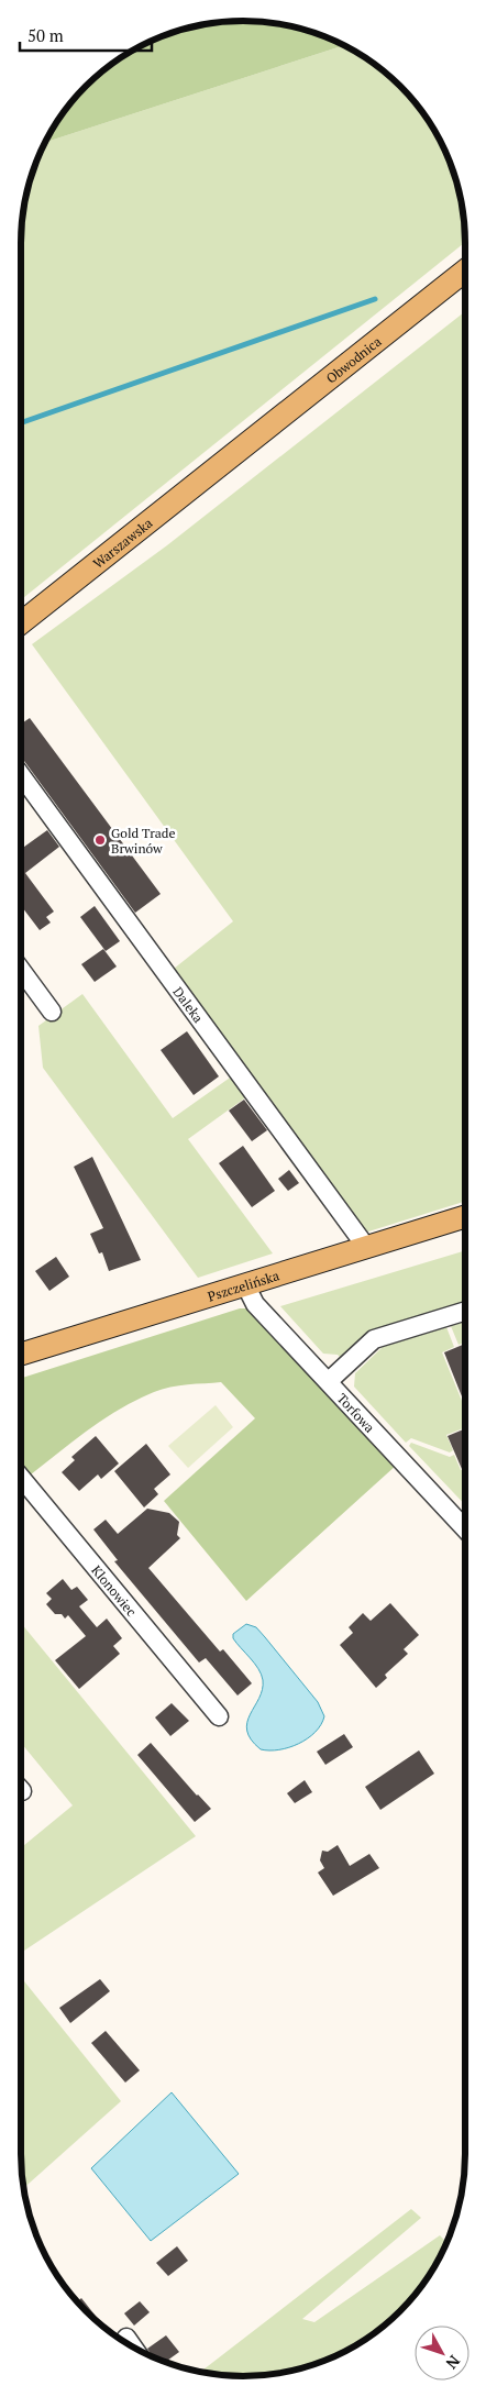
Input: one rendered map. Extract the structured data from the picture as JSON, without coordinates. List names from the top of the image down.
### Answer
{
  "streets": {
    "main road": ["Obwodnica", "Warszawska", "Pszczelińska"],
    "street": ["Daleka", "Torfowa", "Klonowiec"]
  },
  "crossings": [
    ["Obwodnica", "Warszawska"],
    ["Daleka", "Pszczelińska"],
    ["Pszczelińska", "Torfowa"]
  ],
  "places": ["Gold Trade Brwinów"],
  "scale_bar": "50 m",
  "north": "bottom right"
}
